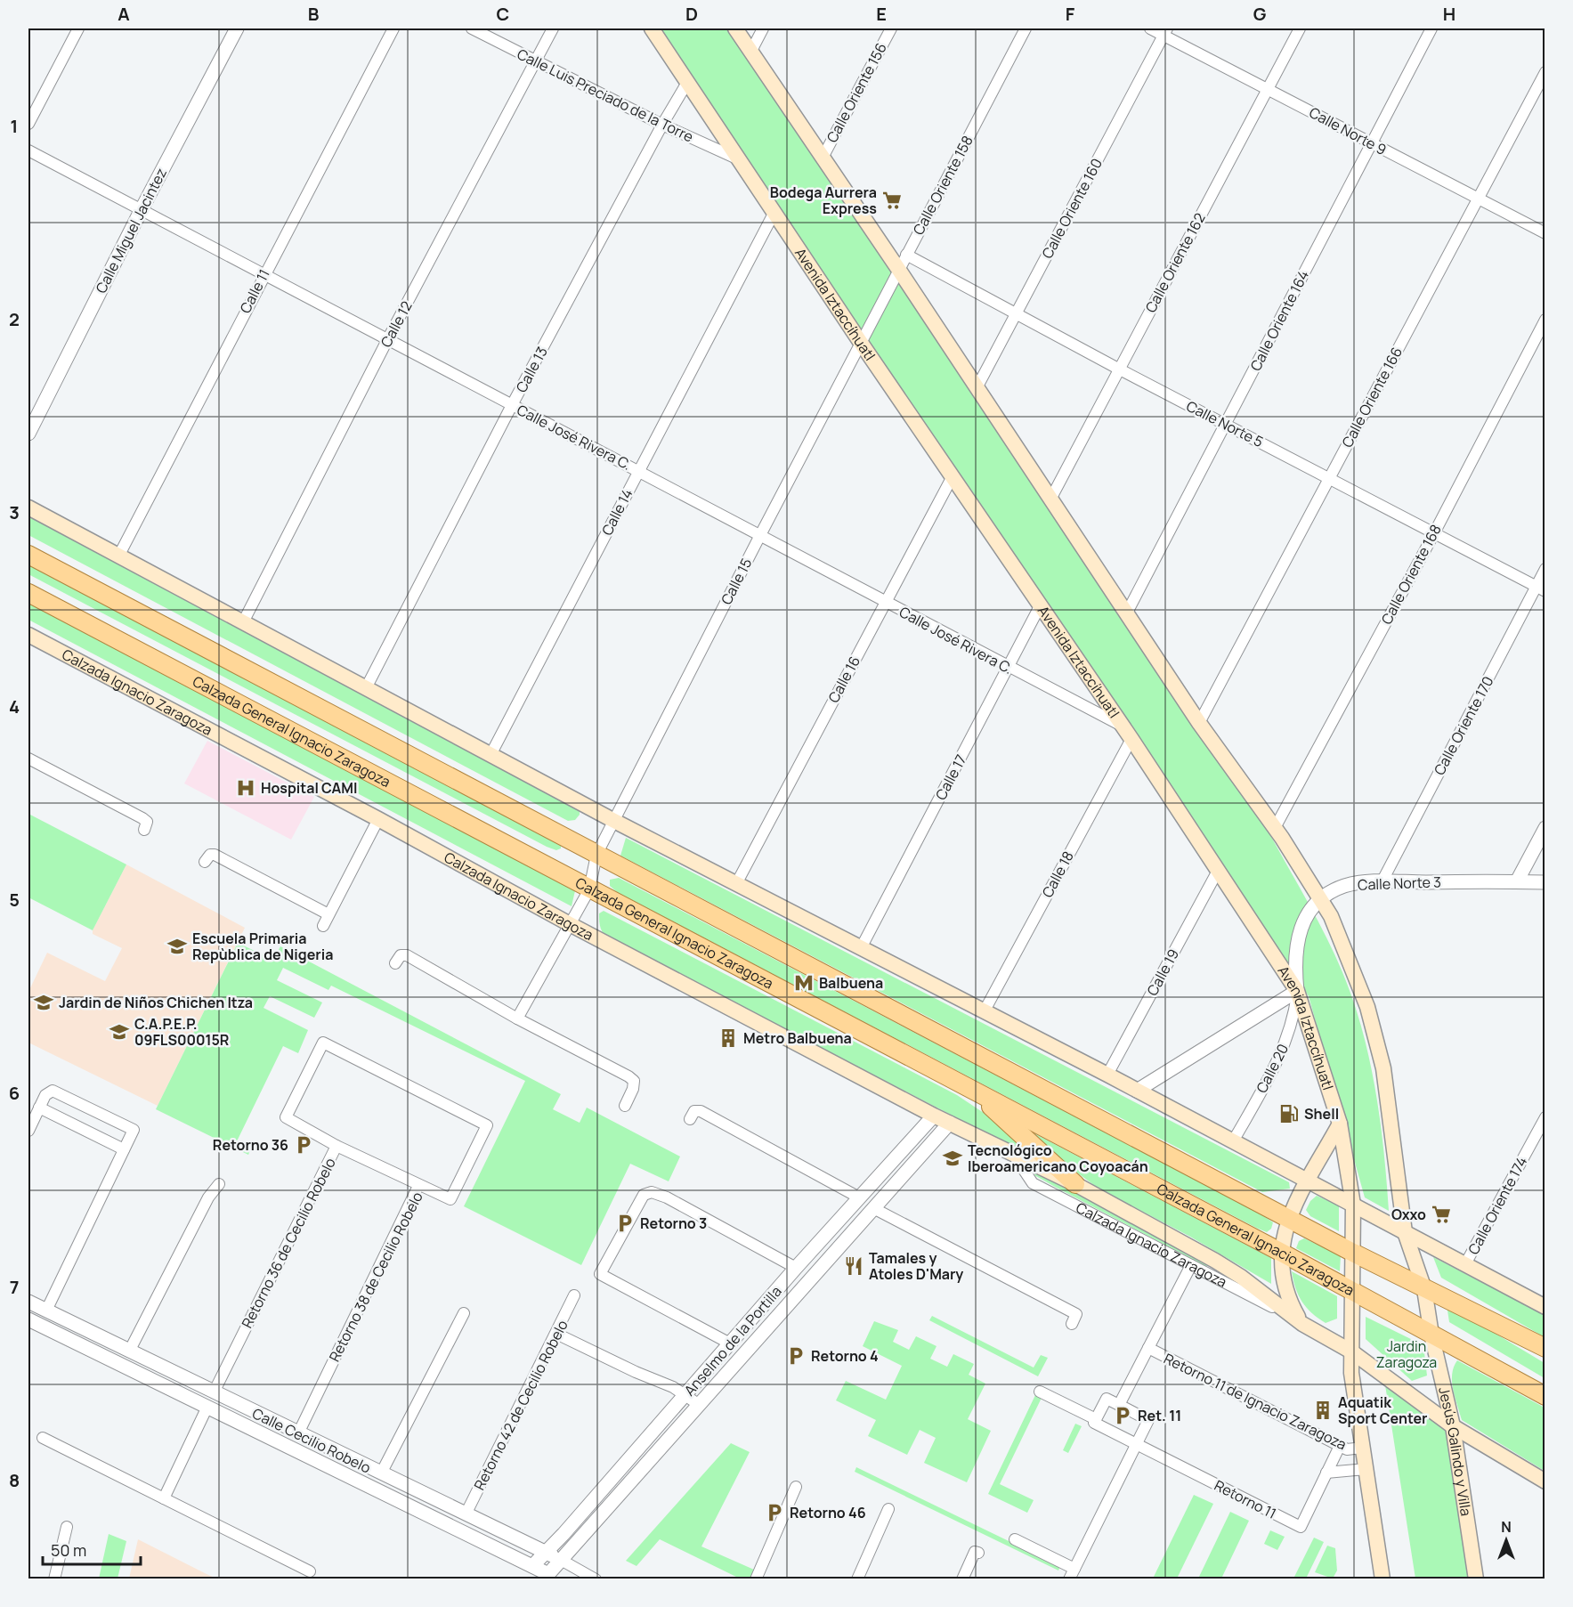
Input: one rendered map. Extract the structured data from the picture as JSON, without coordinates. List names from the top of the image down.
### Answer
{
  "streets": {
    "main road": [
      "Avenida Iztaccíhuatl",
      "Calzada Ignacio Zaragoza",
      "Calzada General Ignacio Zaragoza",
      "Jesús Galindo y Villa"
    ],
    "street": [
      "Calle Oriente 156",
      "Calle Luis Preciado de la Torre",
      "Calle Norte 9",
      "Calle Oriente 158",
      "Calle Oriente 160",
      "Calle Miguel Jacintez",
      "Calle Oriente 162",
      "Calle 11",
      "Calle Oriente 164",
      "Calle 12",
      "Calle 13",
      "Calle Oriente 166",
      "Calle Norte 5",
      "Calle José Rivera C.",
      "Calle 14",
      "Calle Oriente 168",
      "Calle 15",
      "Calle 16",
      "Calle Oriente 170",
      "Calle 17",
      "Calle 18",
      "Calle Norte 3",
      "Calle 19",
      "Calle 20",
      "Calle Oriente 174",
      "Retorno 36 de Cecilio Robelo",
      "Retorno 38 de Cecilio Robelo",
      "Anselmo de la Portilla",
      "Retorno 11 de Ignacio Zaragoza",
      "Retorno 42 de Cecilio Robelo",
      "Calle Cecilio Robelo",
      "Retorno 11"
    ]
  },
  "crossings": [
    ["Calle Luis Preciado de la Torre", "Avenida Iztaccíhuatl"],
    ["Calle Luis Preciado de la Torre", "Calle 12"],
    ["Calle Luis Preciado de la Torre", "Calle 13"],
    ["Calle Norte 9", "Calle Oriente 160"],
    ["Calle Norte 9", "Calle Oriente 162"],
    ["Calle Norte 9", "Calle Oriente 164"],
    ["Calle Norte 9", "Calle Oriente 166"],
    ["Calle Oriente 158", "Avenida Iztaccíhuatl"],
    ["Calle Oriente 158", "Calle Norte 5"],
    ["Calle Oriente 158", "Calle 15"],
    ["Calle Oriente 160", "Calle Norte 5"],
    ["Calle Miguel Jacintez", "Calle José Rivera C."],
    ["Calle Oriente 162", "Calle Norte 5"],
    ["Calle 11", "Calle José Rivera C."],
    ["Avenida Iztaccíhuatl", "Calle 13"],
    ["Avenida Iztaccíhuatl", "Calle José Rivera C."],
    ["Avenida Iztaccíhuatl", "Calle 14"],
    ["Avenida Iztaccíhuatl", "Calle 15"],
    ["Avenida Iztaccíhuatl", "Calle 16"],
    ["Avenida Iztaccíhuatl", "Calzada Ignacio Zaragoza"],
    ["Avenida Iztaccíhuatl", "Calzada General Ignacio Zaragoza"],
    ["Avenida Iztaccíhuatl", "Calle 17"],
    ["Avenida Iztaccíhuatl", "Calle 18"],
    ["Avenida Iztaccíhuatl", "Calle Norte 3"],
    ["Avenida Iztaccíhuatl", "Calle 19"],
    ["Avenida Iztaccíhuatl", "Calle 20"],
    ["Calle Oriente 164", "Calle Norte 5"],
    ["Calle 12", "Calle José Rivera C."],
    ["Calle 13", "Calle José Rivera C."],
    ["Calle Oriente 166", "Calle Norte 5"],
    ["Calle Norte 5", "Calle Oriente 168"],
    ["Calle Norte 5", "Calle Oriente 170"],
    ["Calle José Rivera C.", "Calle 14"],
    ["Calle José Rivera C.", "Calle 15"],
    ["Calle José Rivera C.", "Calle 16"],
    ["Calle José Rivera C.", "Calle 17"],
    ["Calle 15", "Calzada Ignacio Zaragoza"],
    ["Calle 15", "Calzada General Ignacio Zaragoza"],
    ["Calzada Ignacio Zaragoza", "Anselmo de la Portilla"],
    ["Calzada Ignacio Zaragoza", "Retorno 11 de Ignacio Zaragoza"],
    ["Calzada Ignacio Zaragoza", "Jesús Galindo y Villa"],
    ["Calle Oriente 170", "Calle Norte 3"],
    ["Calzada General Ignacio Zaragoza", "Jesús Galindo y Villa"],
    ["Calle Norte 3", "Calle 20"],
    ["Retorno 36 de Cecilio Robelo", "Retorno 38 de Cecilio Robelo"],
    ["Retorno 36 de Cecilio Robelo", "Calle Cecilio Robelo"],
    ["Retorno 38 de Cecilio Robelo", "Calle Cecilio Robelo"],
    ["Anselmo de la Portilla", "Calle Cecilio Robelo"],
    ["Retorno 11 de Ignacio Zaragoza", "Retorno 11"],
    ["Retorno 42 de Cecilio Robelo", "Calle Cecilio Robelo"]
  ],
  "parks": ["Jardin Zaragoza"],
  "places": {
    "supermarket": ["Bodega Aurrera Express", "Oxxo"],
    "hospital": ["Hospital CAMI"],
    "school or university": [
      "Escuela Primaria Repùblica de Nigeria",
      "Jardin de Niños Chichen Itza",
      "C.A.P.E.P. 09FLS00015R",
      "Tecnológico Iberoamericano Coyoacán"
    ],
    "metro station": ["Balbuena"],
    "building": ["Metro Balbuena", "Aquatik Sport Center"],
    "fuel station": ["Shell"],
    "parking": [
      "Retorno 36",
      "Retorno 3",
      "Retorno 4",
      "Ret. 11",
      "Retorno 46"
    ],
    "restaurant": ["Tamales y Atoles D'Mary"]
  },
  "scale_bar": "50 m",
  "north": "top",
  "grid": {
    "columns": [
      "A",
      "B",
      "C",
      "D",
      "E",
      "F",
      "G",
      "H"
    ],
    "rows": [
      "1",
      "2",
      "3",
      "4",
      "5",
      "6",
      "7",
      "8"
    ]
  }
}
